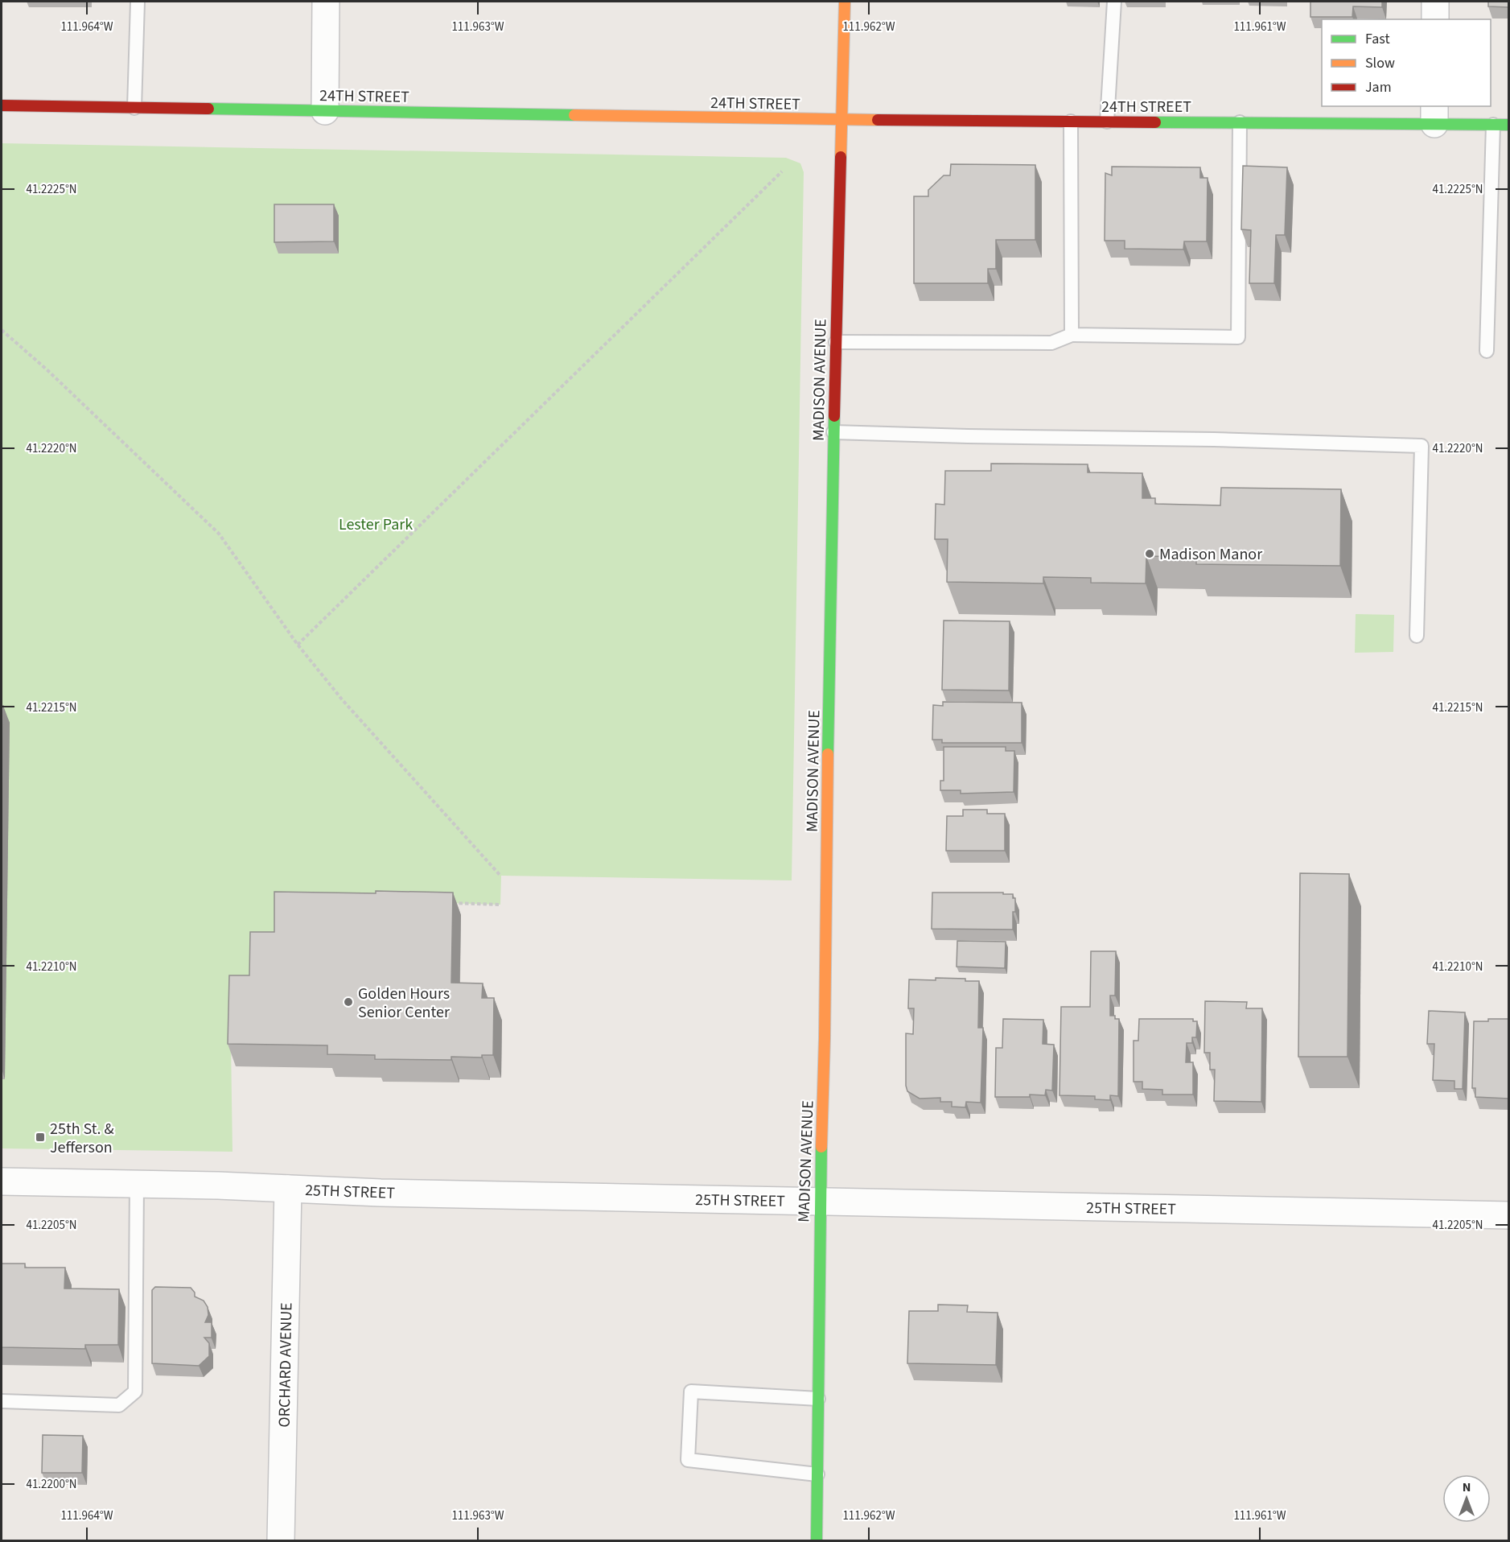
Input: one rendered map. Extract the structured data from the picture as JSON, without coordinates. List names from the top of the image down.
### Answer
{
  "streets": {
    "street": [
      "24TH STREET",
      "MADISON AVENUE",
      "25TH STREET",
      "ORCHARD AVENUE"
    ]
  },
  "crossings": [
    ["24TH STREET", "MADISON AVENUE"],
    ["MADISON AVENUE", "25TH STREET"],
    ["25TH STREET", "ORCHARD AVENUE"]
  ],
  "parks": ["Lester Park"],
  "places": {
    "other": ["Madison Manor", "Golden Hours Senior Center"],
    "transit": ["25th St. & Jefferson"]
  },
  "legend": ["Fast", "Slow", "Jam"],
  "north": "top",
  "coordinates": [
    "111.964°W",
    "111.963°W",
    "111.962°W",
    "111.961°W",
    "41.2225°N",
    "41.2220°N",
    "41.2215°N",
    "41.2210°N",
    "41.2205°N",
    "41.2200°N"
  ]
}
